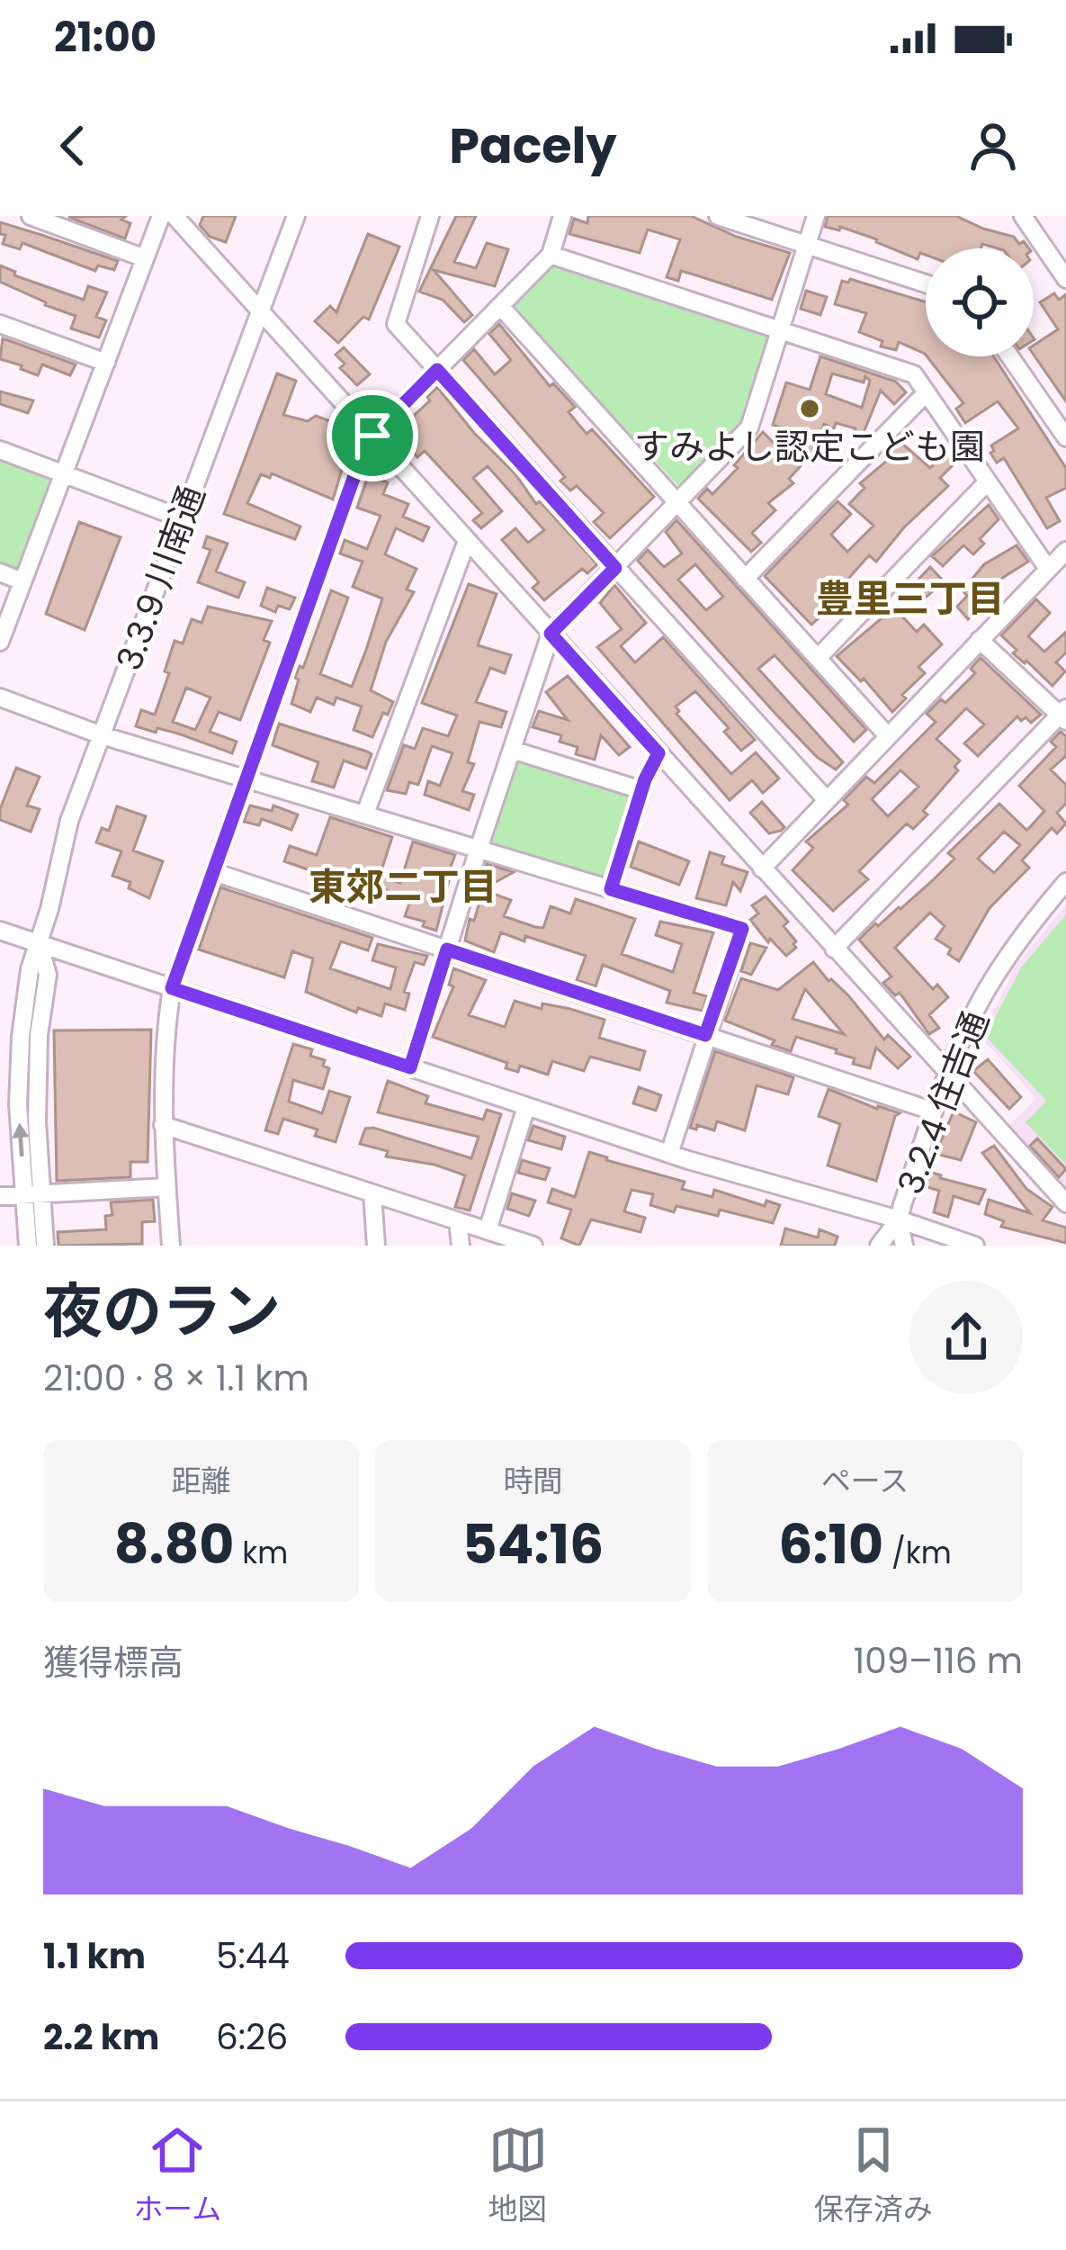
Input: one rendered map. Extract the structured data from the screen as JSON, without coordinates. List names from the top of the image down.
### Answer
{
  "streets": {
    "street": ["3.3.9 川南通", "3.2.4 住吉通"]
  },
  "districts": ["豊里三丁目", "東郊二丁目"],
  "places": ["すみよし認定こども園"],
  "page": {
    "status": "21:00",
    "header": "Pacely",
    "heading": ["夜のラン", "21:00 · 8 × 1.1 km"],
    "stats": [
      ["距離", "8.80 km"],
      ["時間", "54:16"],
      ["ペース", "6:10 /km"]
    ],
    "chart": ["獲得標高", "109–116 m"],
    "list": [
      {
        "name": "1.1 km",
        "note": "5:44"
      },
      {
        "name": "2.2 km",
        "note": "6:26"
      }
    ],
    "tabs": ["ホーム", "地図", "保存済み"]
  }
}
